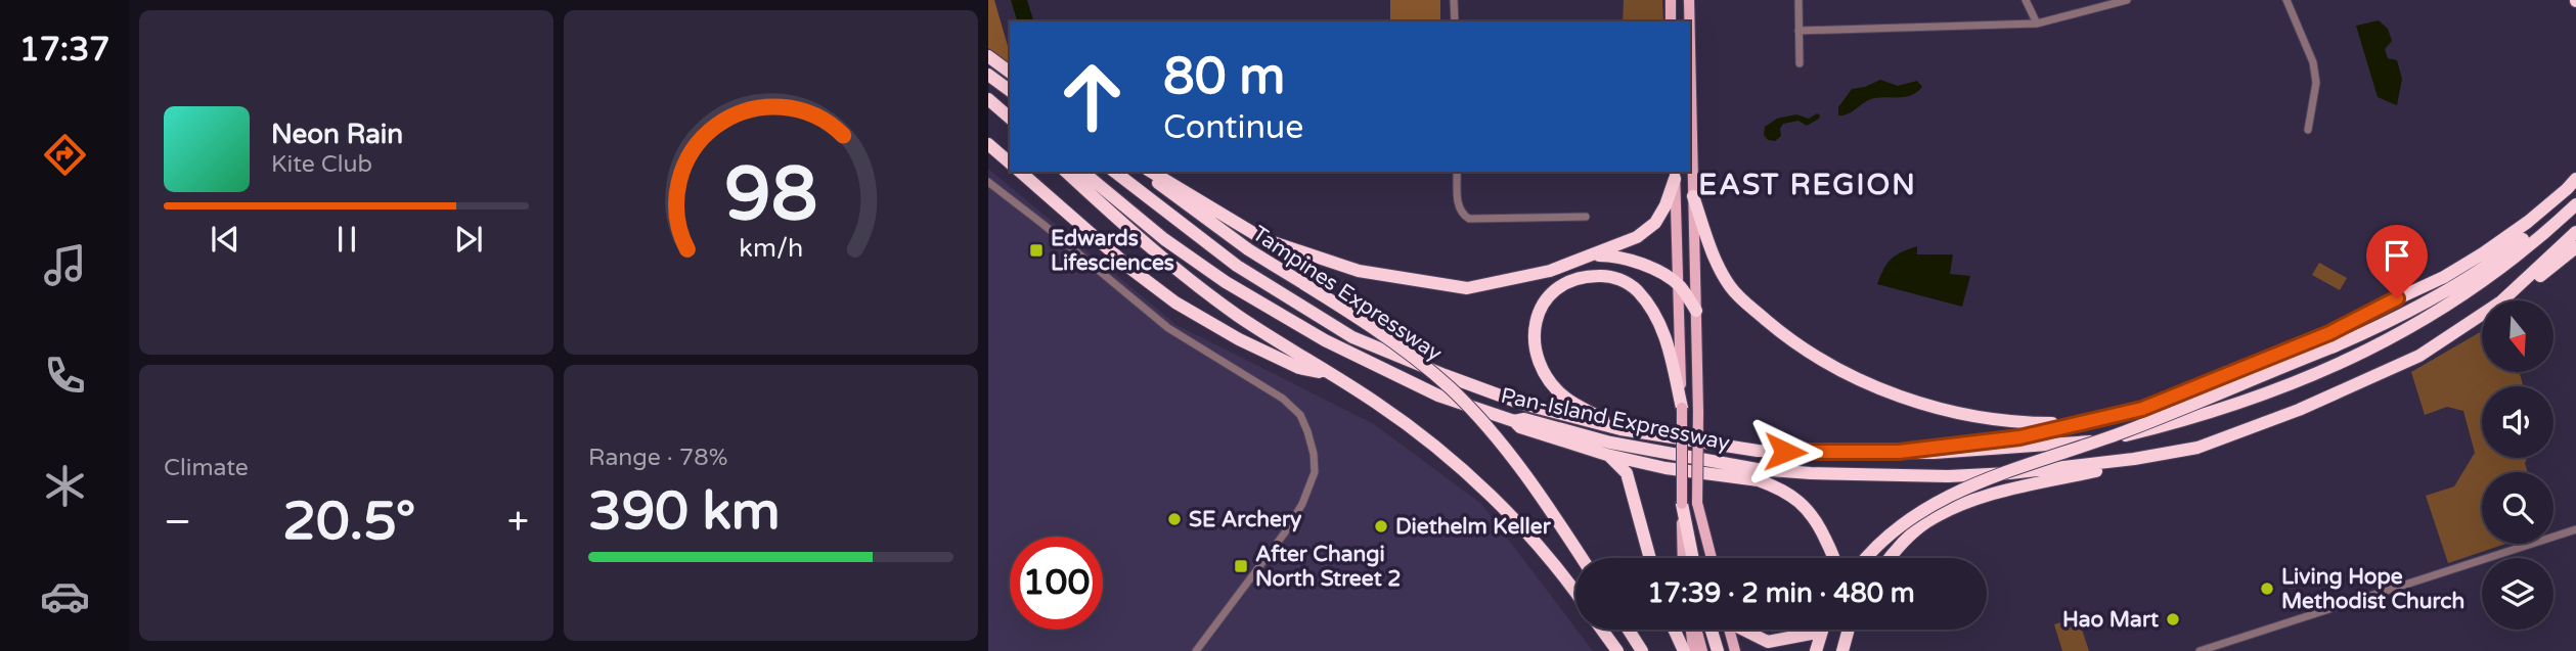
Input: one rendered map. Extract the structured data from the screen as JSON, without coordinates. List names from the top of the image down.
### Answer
{
  "streets": {
    "highway": ["Tampines Expressway", "Pan-Island Expressway"]
  },
  "districts": ["EAST REGION"],
  "places": {
    "transit": ["Edwards Lifesciences", "After Changi North Street 2"],
    "other": [
      "SE Archery",
      "Diethelm Keller",
      "Living Hope Methodist Church",
      "Hao Mart"
    ]
  },
  "north": "bottom",
  "page": {
    "tabs": "17:37",
    "turn": ["80 m", "Continue"],
    "song": ["Neon Rain", "Kite Club"],
    "tile": [
      "Climate",
      ["Range · 78%", "390 km"]
    ],
    "heat": ["−", "20.5°", "+"],
    "limit": "100",
    "trip": "17:39 · 2 min · 480 m",
    "gauge": ["98", "km/h"]
  }
}
